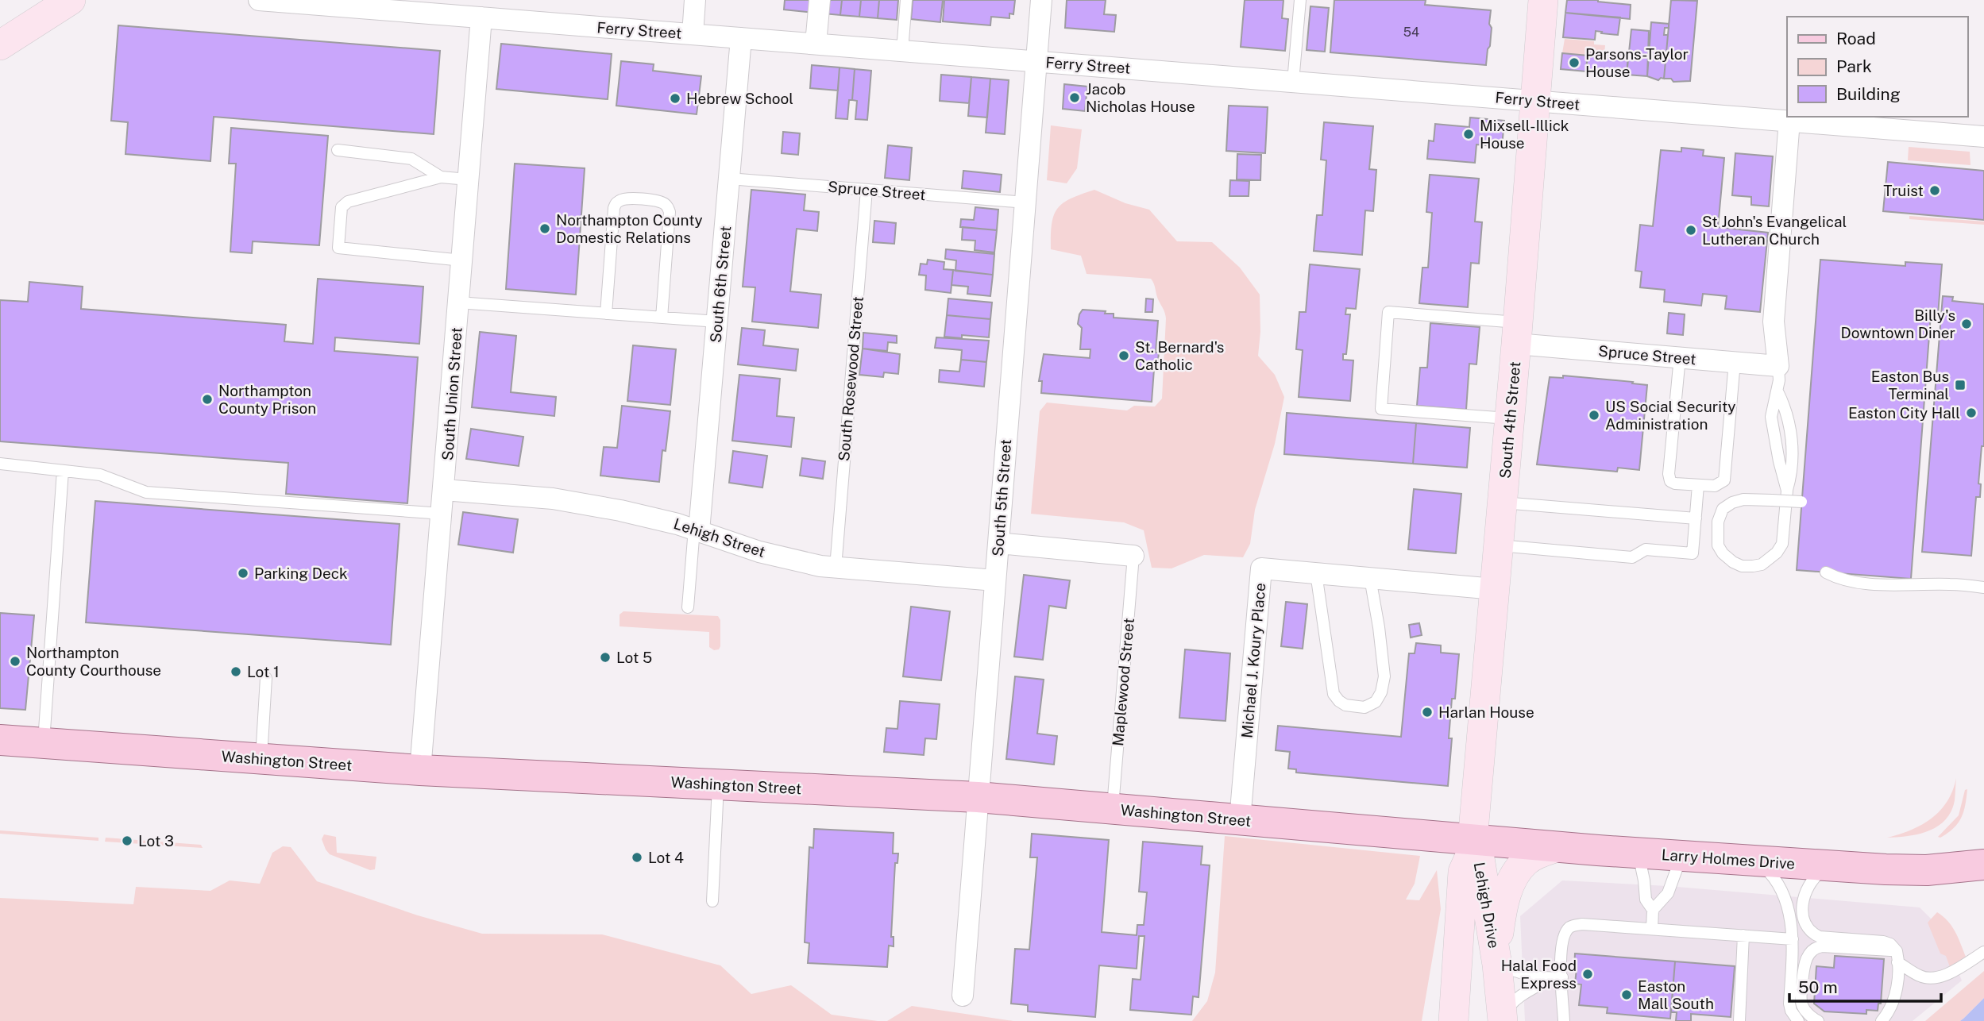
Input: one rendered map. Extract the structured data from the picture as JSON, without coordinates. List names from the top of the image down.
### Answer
{
  "streets": {
    "main road": ["Washington Street", "Larry Holmes Drive"],
    "street": [
      "Ferry Street",
      "Spruce Street",
      "South 6th Street",
      "South Union Street",
      "South 4th Street",
      "South 5th Street",
      "Lehigh Street",
      "Michael J. Koury Place",
      "Lehigh Drive"
    ],
    "lane": ["South Rosewood Street", "Maplewood Street"]
  },
  "crossings": [
    ["Ferry Street", "South 6th Street"],
    ["Ferry Street", "South Union Street"],
    ["Ferry Street", "South 4th Street"],
    ["Ferry Street", "South 5th Street"],
    ["Spruce Street", "South 6th Street"],
    ["Spruce Street", "South Rosewood Street"],
    ["Spruce Street", "South 4th Street"],
    ["Spruce Street", "South 5th Street"],
    ["South 6th Street", "Lehigh Street"],
    ["South Rosewood Street", "Lehigh Street"],
    ["South Union Street", "Lehigh Street"],
    ["South Union Street", "Washington Street"],
    ["South 4th Street", "Michael J. Koury Place"],
    ["South 4th Street", "Washington Street"],
    ["South 4th Street", "Larry Holmes Drive"],
    ["South 4th Street", "Lehigh Drive"],
    ["South 5th Street", "Lehigh Street"],
    ["South 5th Street", "Washington Street"],
    ["Michael J. Koury Place", "Washington Street"],
    ["Maplewood Street", "Washington Street"],
    ["Washington Street", "Larry Holmes Drive"],
    ["Washington Street", "Lehigh Drive"],
    ["Larry Holmes Drive", "Lehigh Drive"]
  ],
  "places": {
    "other": [
      "Parsons-Taylor House",
      "Jacob Nicholas House",
      "Hebrew School",
      "Mixsell-Illick House",
      "Truist",
      "Northampton County Domestic Relations",
      "St John's Evangelical Lutheran Church",
      "Billy's Downtown Diner",
      "St. Bernard's Catholic",
      "Northampton County Prison",
      "Easton City Hall",
      "US Social Security Administration",
      "Parking Deck",
      "Lot 5",
      "Northampton County Courthouse",
      "Lot 1",
      "Harlan House",
      "Lot 3",
      "Lot 4",
      "Halal Food Express",
      "Easton Mall South"
    ],
    "transit": ["Easton Bus Terminal"]
  },
  "house_numbers": ["54"],
  "legend": ["Road", "Park", "Building"],
  "scale_bar": "50 m"
}
